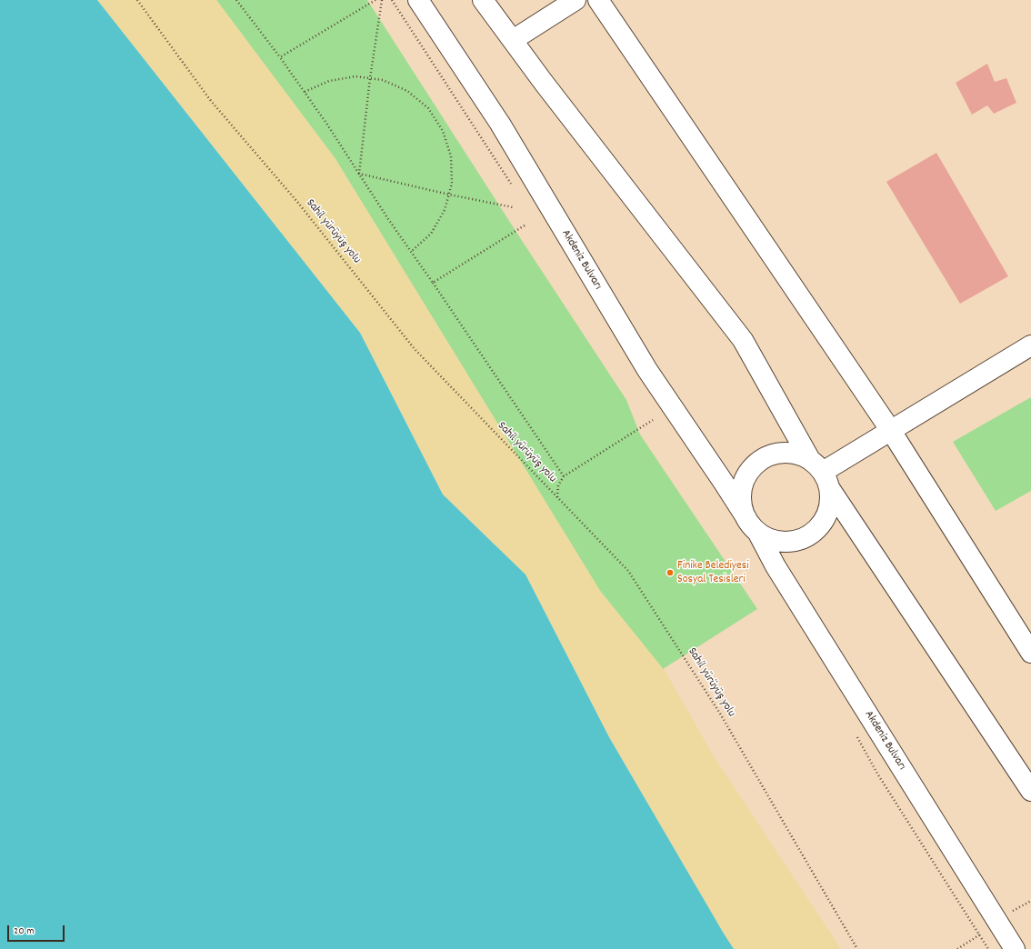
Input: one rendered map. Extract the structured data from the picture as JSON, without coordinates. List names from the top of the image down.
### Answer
{
  "streets": {
    "main road": ["Akdeniz Bulvarı"],
    "path": ["Sahil yürüyüş yolu"]
  },
  "places": ["Finike Belediyesi Sosyal Tesisleri"],
  "scale_bar": "20 m"
}
